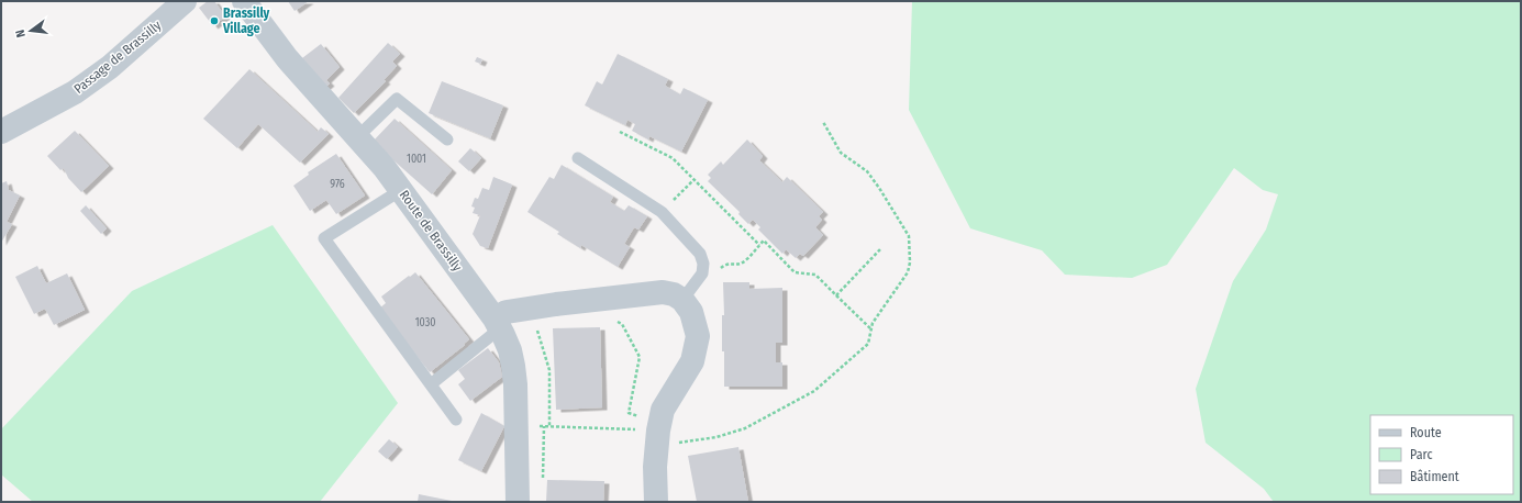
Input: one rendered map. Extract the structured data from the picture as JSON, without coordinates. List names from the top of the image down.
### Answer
{
  "streets": {
    "street": ["Passage de Brassilly", "Route de Brassilly"]
  },
  "places": ["Brassilly Village"],
  "house_numbers": ["1001", "976", "1030"],
  "legend": ["Route", "Parc", "Bâtiment"],
  "north": "left"
}
